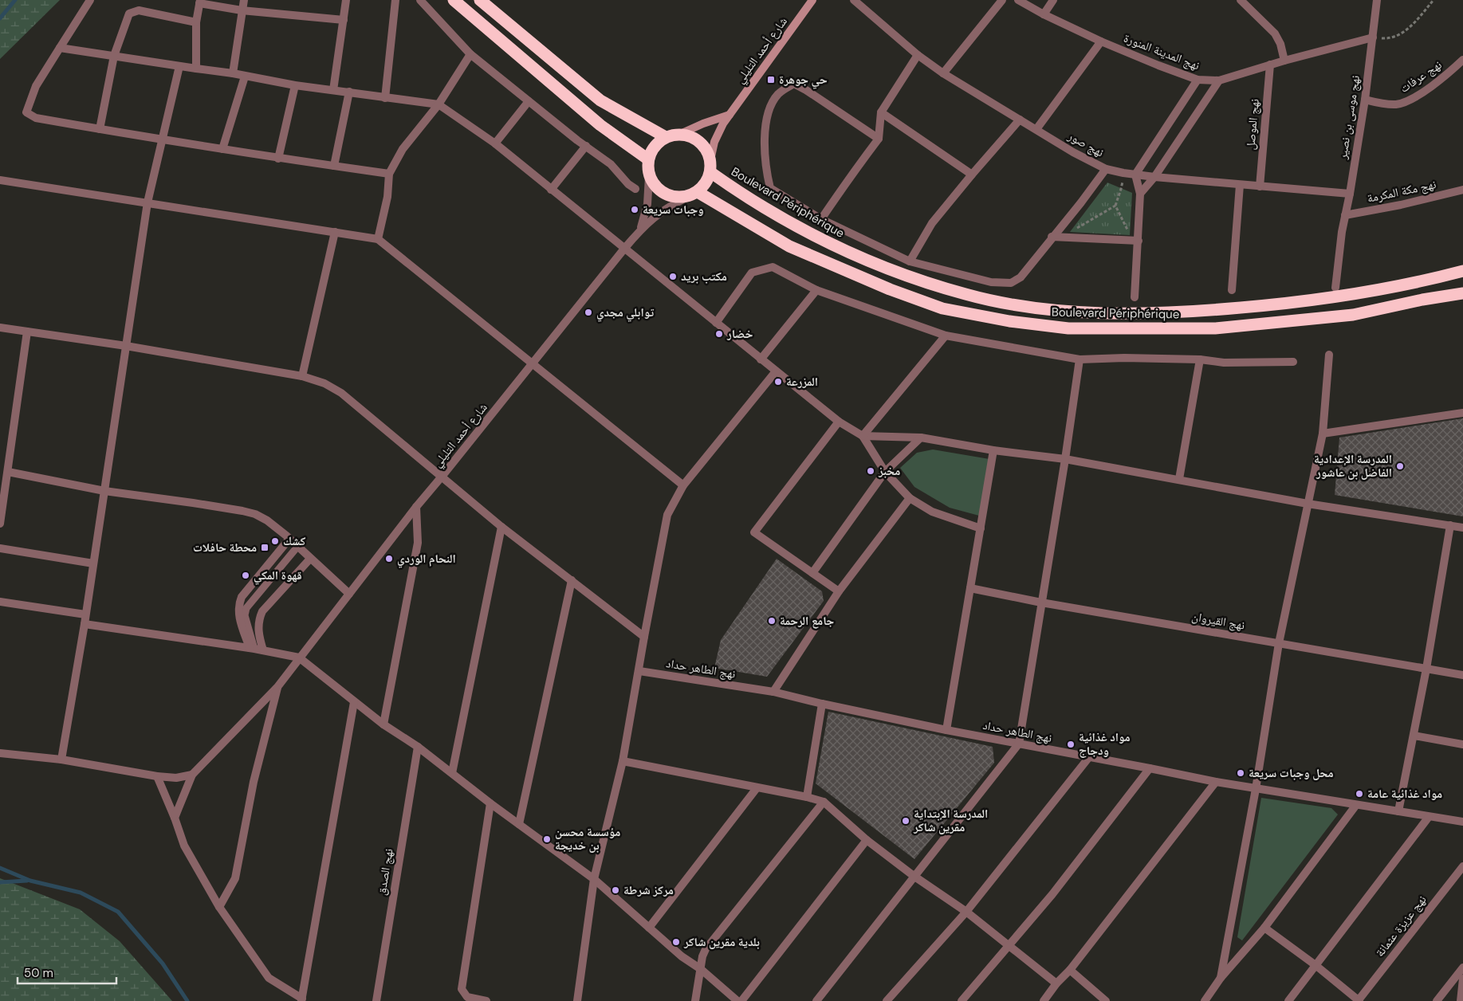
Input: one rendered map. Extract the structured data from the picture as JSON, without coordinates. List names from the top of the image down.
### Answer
{
  "streets": {
    "highway": ["Boulevard Périphérique"],
    "street": [
      "شارع أحمد التليلي",
      "نهج المدينة المنورة",
      "نهج عرفات",
      "نهج موسى بن نصير",
      "نهج الموصل",
      "نهج صور",
      "نهج مكة المكرمة",
      "نهج القيروان",
      "نهج الطاهر حداد",
      "نهج الصدق",
      "نهج عزيزة عثمانة"
    ]
  },
  "crossings": [
    ["شارع أحمد التليلي", "Boulevard Périphérique"],
    ["نهج المدينة المنورة", "نهج موسى بن نصير"],
    ["نهج المدينة المنورة", "نهج الموصل"],
    ["نهج عرفات", "نهج موسى بن نصير"],
    ["نهج موسى بن نصير", "نهج صور"],
    ["نهج موسى بن نصير", "نهج مكة المكرمة"],
    ["نهج الموصل", "نهج صور"]
  ],
  "places": {
    "transit": ["حي جوهرة", "محطة حافلات"],
    "other": [
      "وجبات سريعة",
      "مكتب بريد",
      "توابلي مجدي",
      "خضار",
      "المزرعة",
      "المدرسة الإعدادية الفاضل بن عاشور",
      "مخبز",
      "كشك",
      "النحام الوردي",
      "قهوة المكي",
      "جامع الرحمة",
      "مواد غذائية ودجاج",
      "محل وجبات سريعة",
      "مواد غذائية عامة",
      "المدرسة الإبتداية مقرين شاكر",
      "مؤسسة محسن بن خديجة",
      "مركز شرطة",
      "بلدية مقرين شاكر"
    ]
  },
  "scale_bar": "50 m"
}
